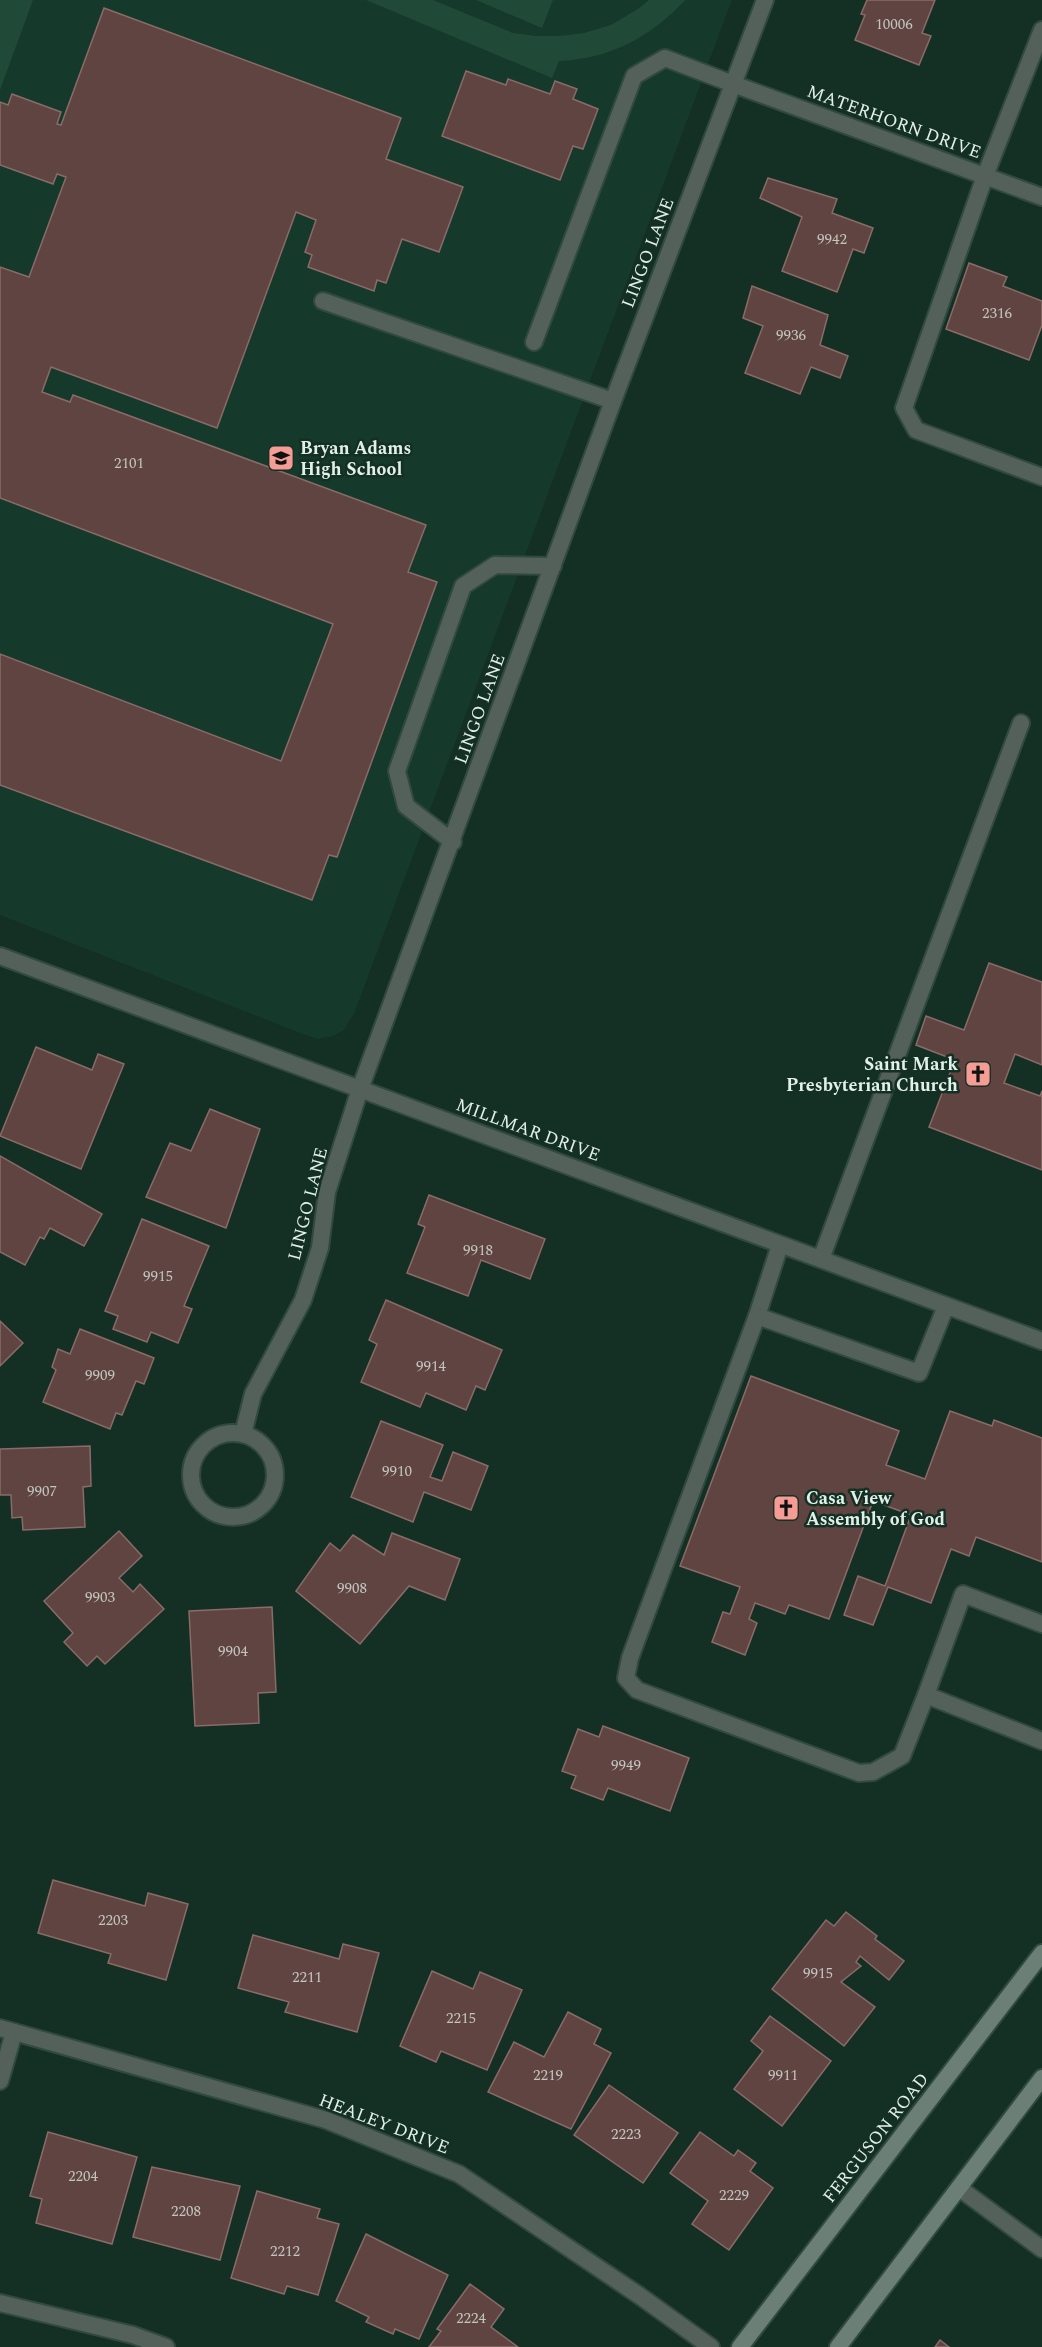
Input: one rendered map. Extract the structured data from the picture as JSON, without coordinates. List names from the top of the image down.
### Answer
{
  "streets": {
    "main road": ["FERGUSON ROAD"],
    "street": [
      "MATERHORN DRIVE",
      "LINGO LANE",
      "MILLMAR DRIVE",
      "HEALEY DRIVE"
    ]
  },
  "crossings": [
    ["MATERHORN DRIVE", "LINGO LANE"],
    ["LINGO LANE", "MILLMAR DRIVE"]
  ],
  "places": {
    "school or university": ["Bryan Adams High School"],
    "church": ["Saint Mark Presbyterian Church", "Casa View Assembly of God"]
  },
  "house_numbers": [
    "10006",
    "9942",
    "2316",
    "9936",
    "2101",
    "9918",
    "9915",
    "9914",
    "9909",
    "9910",
    "9907",
    "9908",
    "9903",
    "9904",
    "9949",
    "2203",
    "9915",
    "2211",
    "2215",
    "2219",
    "9911",
    "2223",
    "2204",
    "2229",
    "2208",
    "2212",
    "2224"
  ]
}
